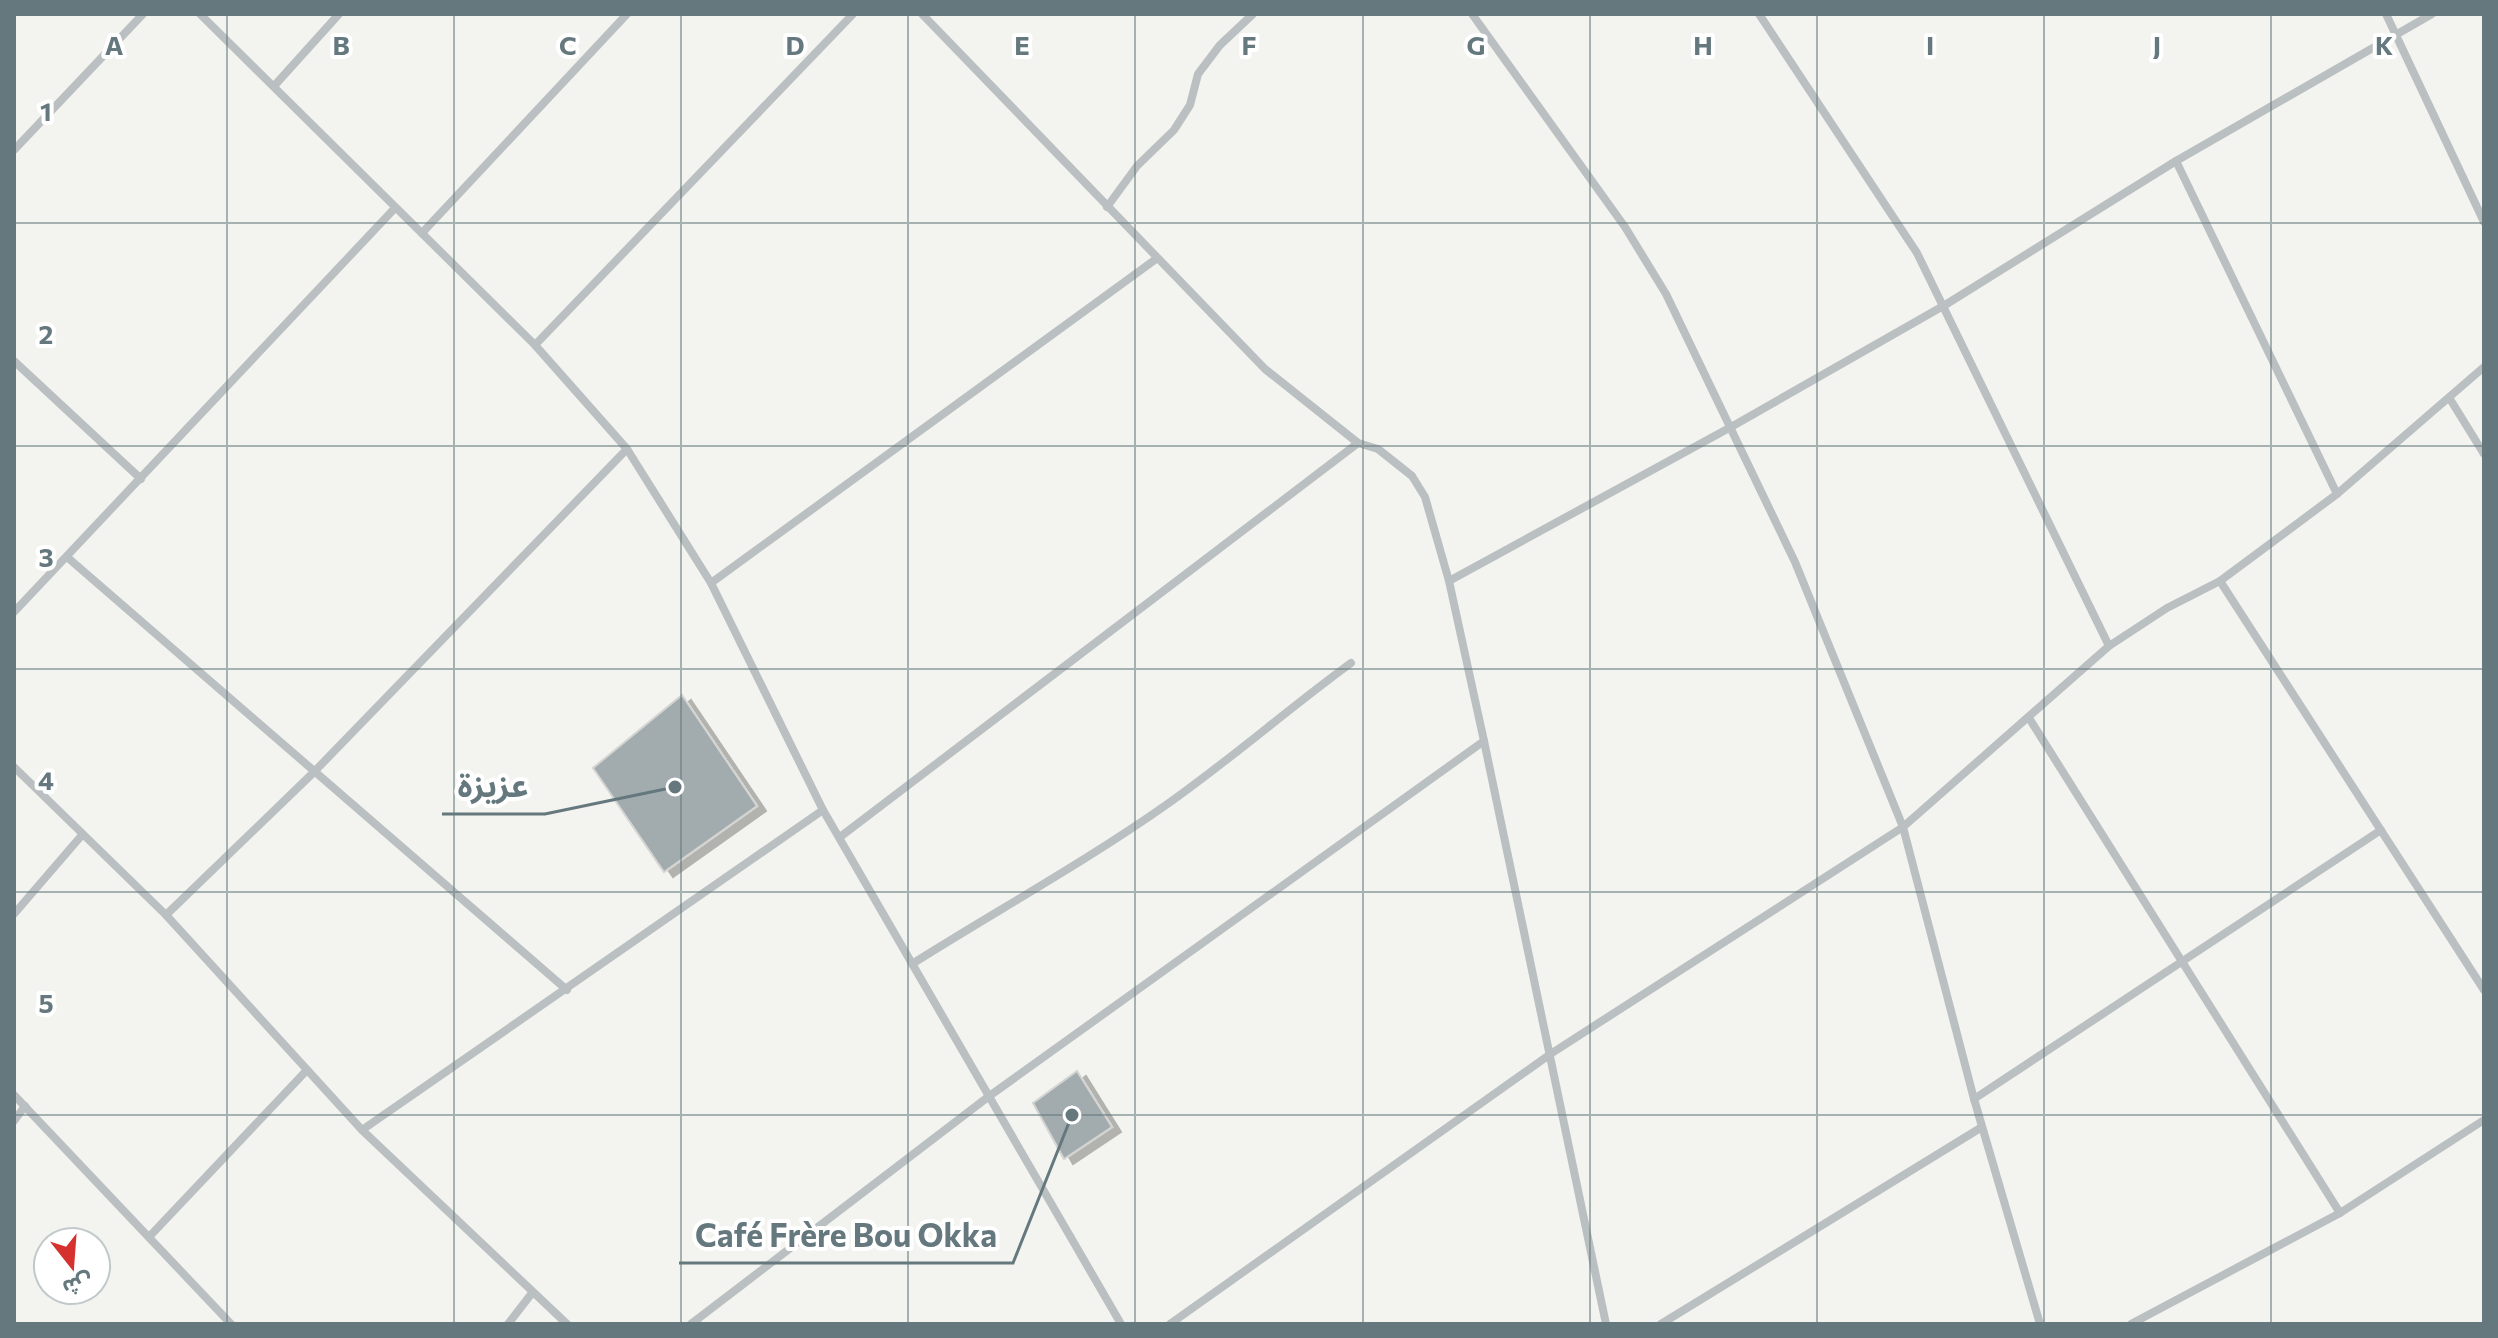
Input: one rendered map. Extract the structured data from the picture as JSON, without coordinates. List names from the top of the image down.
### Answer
{
  "places": ["عزيزة", "Café Frère Bou Okka"],
  "north": "bottom",
  "grid": {
    "columns": [
      "A",
      "B",
      "C",
      "D",
      "E",
      "F",
      "G",
      "H",
      "I",
      "J",
      "K"
    ],
    "rows": [
      "1",
      "2",
      "3",
      "4",
      "5"
    ]
  }
}
